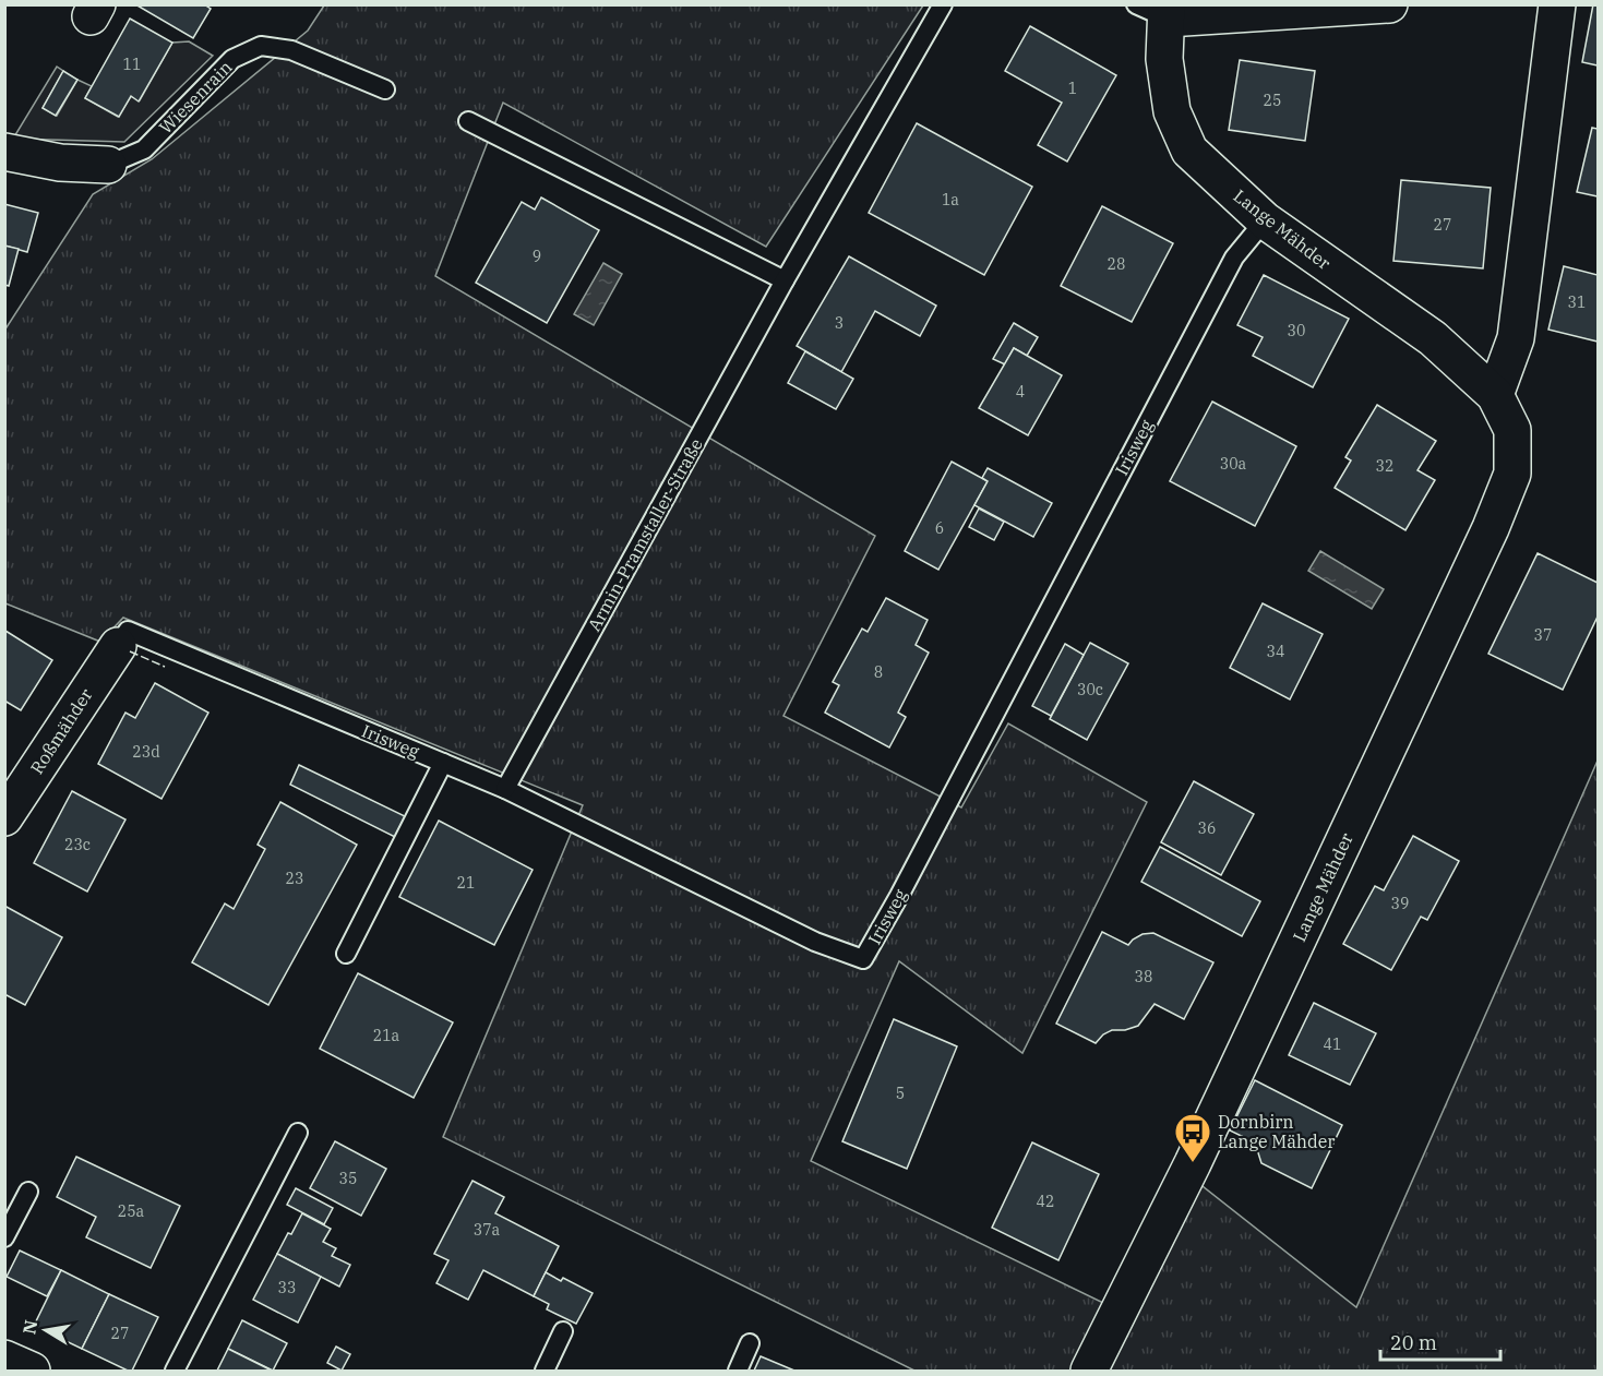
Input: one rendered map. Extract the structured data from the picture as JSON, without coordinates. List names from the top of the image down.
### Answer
{
  "streets": {
    "street": ["Wiesenrain", "Lange Mähder", "Roßmähder"],
    "lane": ["Irisweg", "Armin-Pramstaller-Straße"]
  },
  "crossings": [
    ["Lange Mähder", "Irisweg"],
    ["Irisweg", "Armin-Pramstaller-Straße"],
    ["Irisweg", "Roßmähder"]
  ],
  "places": {
    "bus stop": ["Dornbirn Lange Mähder"]
  },
  "house_numbers": [
    "11",
    "1",
    "25",
    "1a",
    "27",
    "9",
    "28",
    "31",
    "3",
    "30",
    "4",
    "30a",
    "32",
    "6",
    "37",
    "34",
    "8",
    "30c",
    "23d",
    "36",
    "23c",
    "23",
    "21",
    "39",
    "38",
    "21a",
    "41",
    "5",
    "35",
    "42",
    "25a",
    "37a",
    "33",
    "27"
  ],
  "scale_bar": "20 m",
  "north": "left"
}
